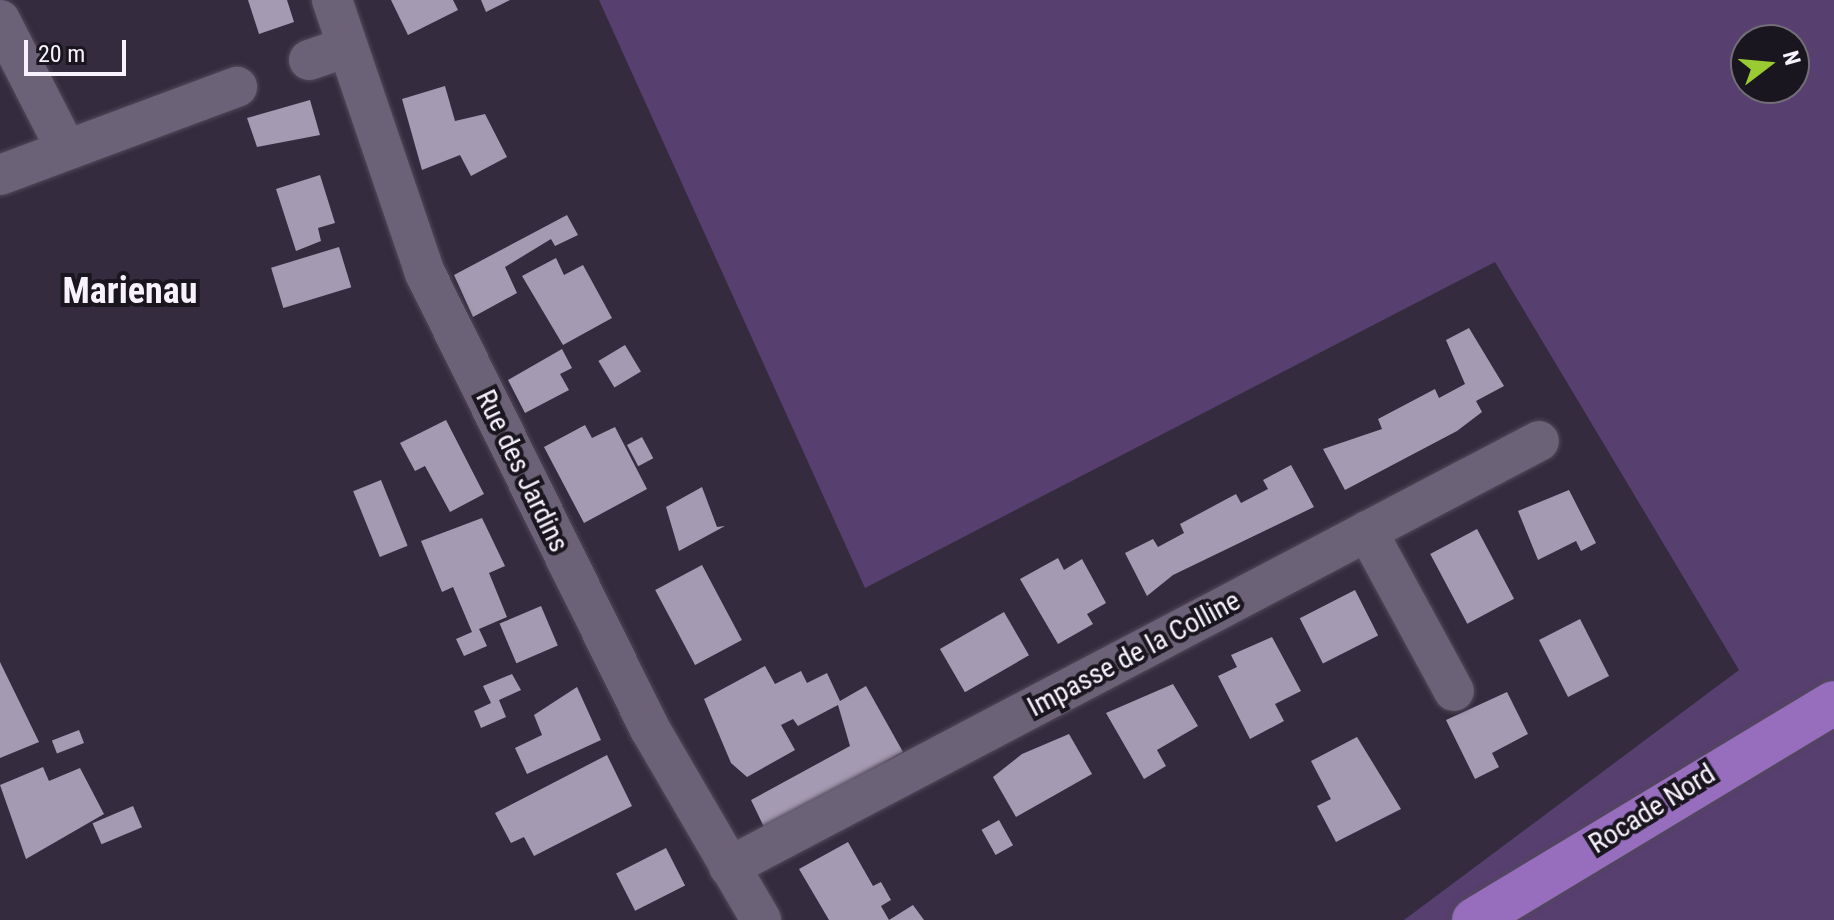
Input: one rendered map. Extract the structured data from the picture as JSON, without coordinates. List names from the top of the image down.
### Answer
{
  "streets": {
    "main road": ["Rocade Nord"],
    "street": ["Rue des Jardins", "Impasse de la Colline"]
  },
  "crossings": [
    ["Rue des Jardins", "Impasse de la Colline"]
  ],
  "districts": ["Marienau"],
  "scale_bar": "20 m",
  "north": "right"
}
